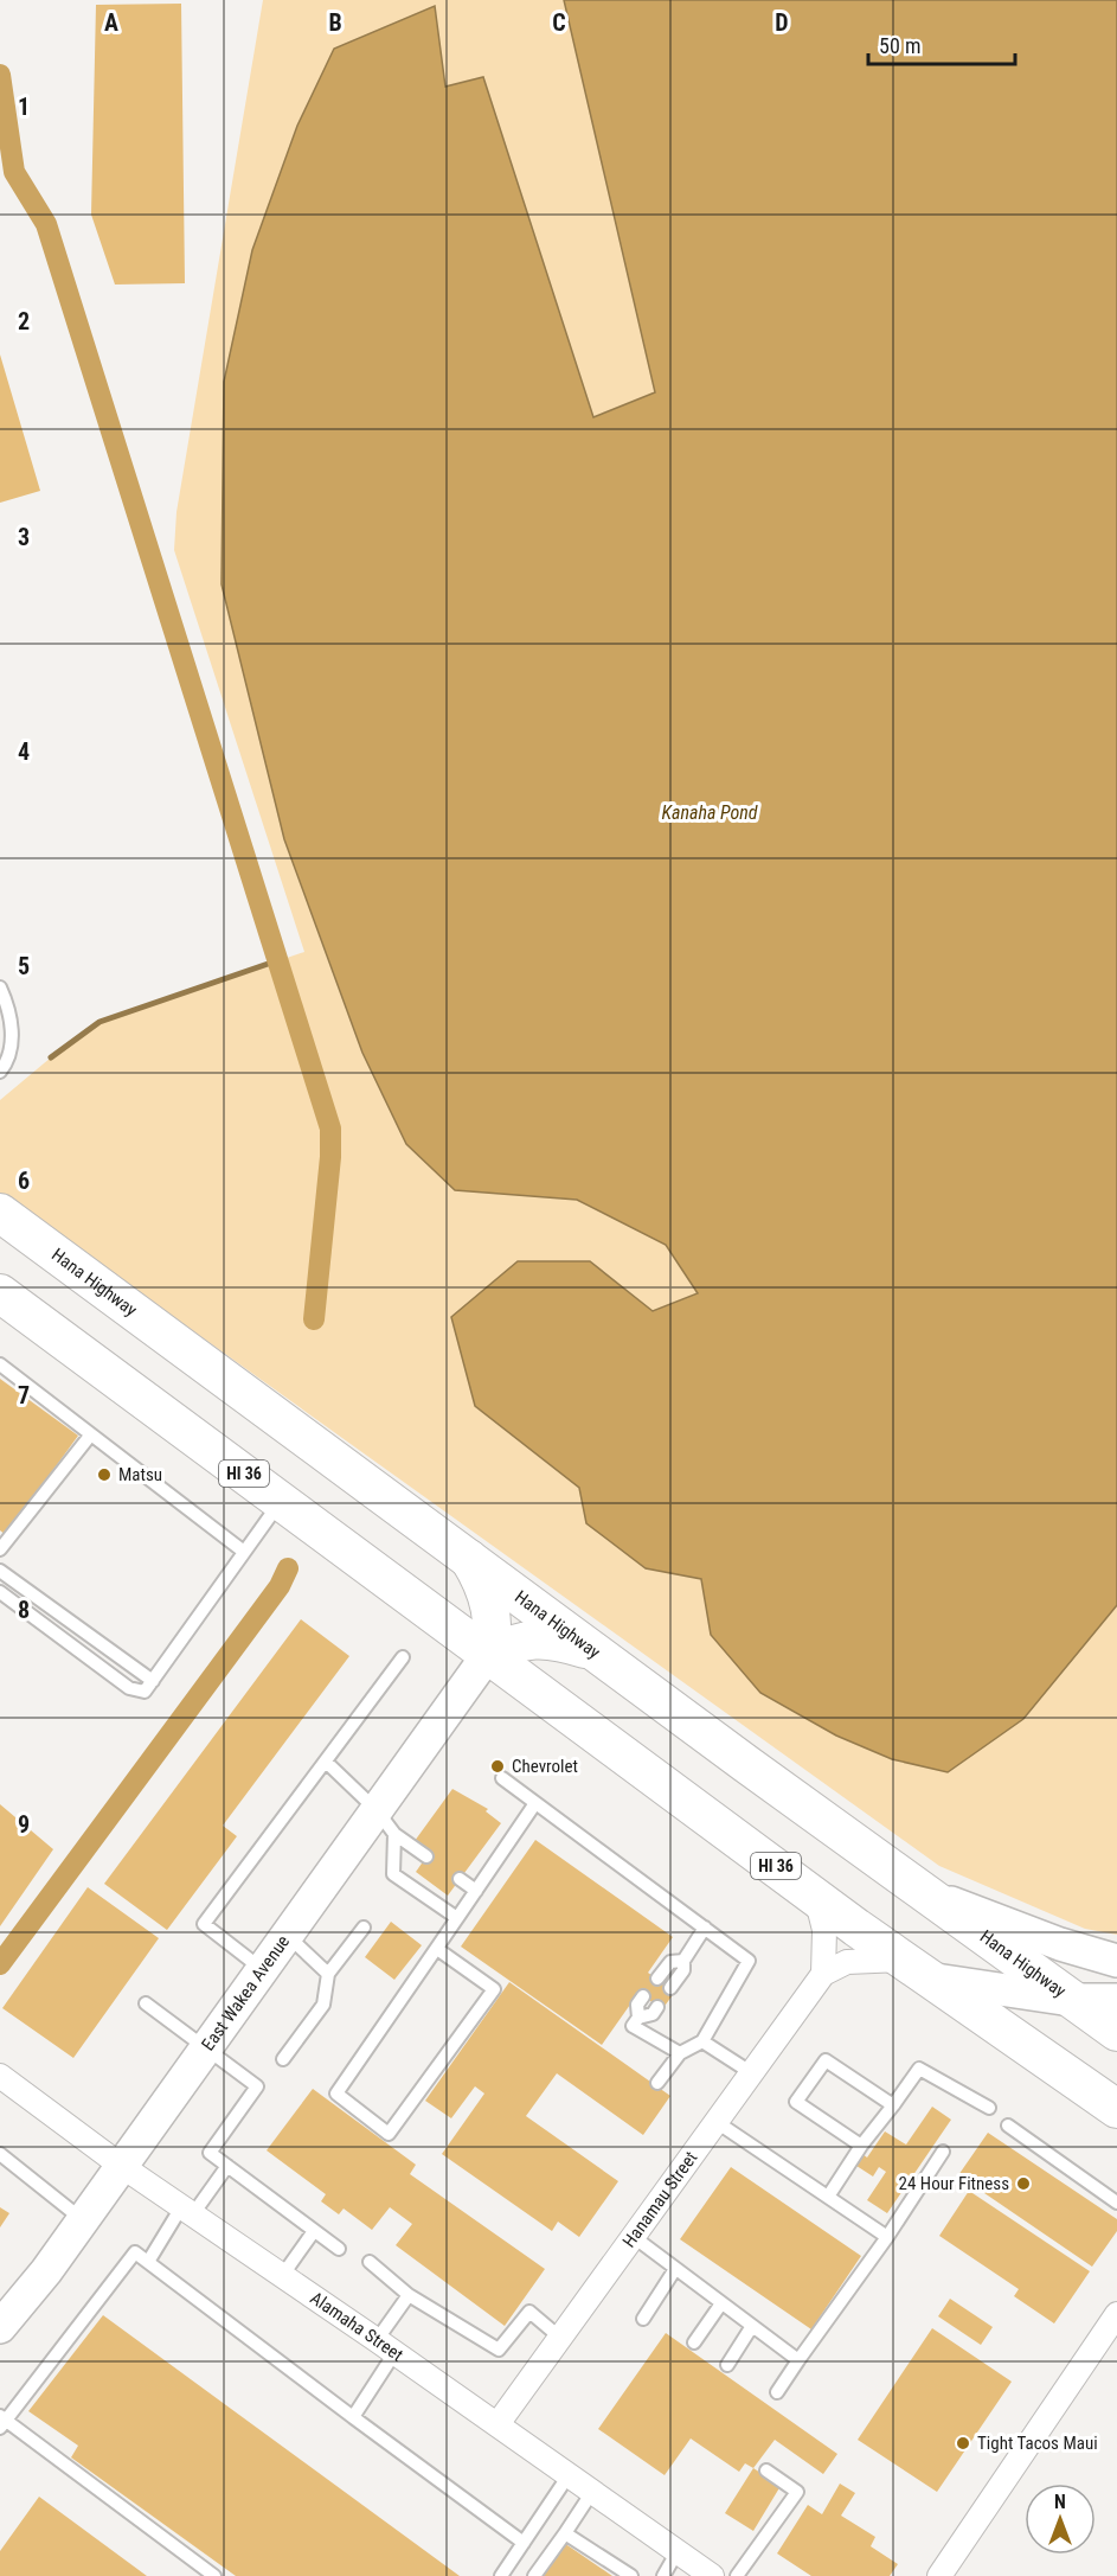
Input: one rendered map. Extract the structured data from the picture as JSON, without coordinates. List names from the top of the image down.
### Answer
{
  "streets": {
    "main road": ["Hana Highway", "HI 36"],
    "street": ["East Wakea Avenue", "Hanamau Street", "Alamaha Street"]
  },
  "crossings": [
    ["HI 36", "East Wakea Avenue"],
    ["East Wakea Avenue", "Alamaha Street"],
    ["Hanamau Street", "Alamaha Street"]
  ],
  "water": ["Kanaha Pond"],
  "places": [
    "Matsu",
    "Chevrolet",
    "24 Hour Fitness",
    "Tight Tacos Maui"
  ],
  "scale_bar": "50 m",
  "north": "top",
  "grid": {
    "columns": [
      "A",
      "B",
      "C",
      "D"
    ],
    "rows": [
      "1",
      "2",
      "3",
      "4",
      "5",
      "6",
      "7",
      "8",
      "9"
    ]
  }
}
